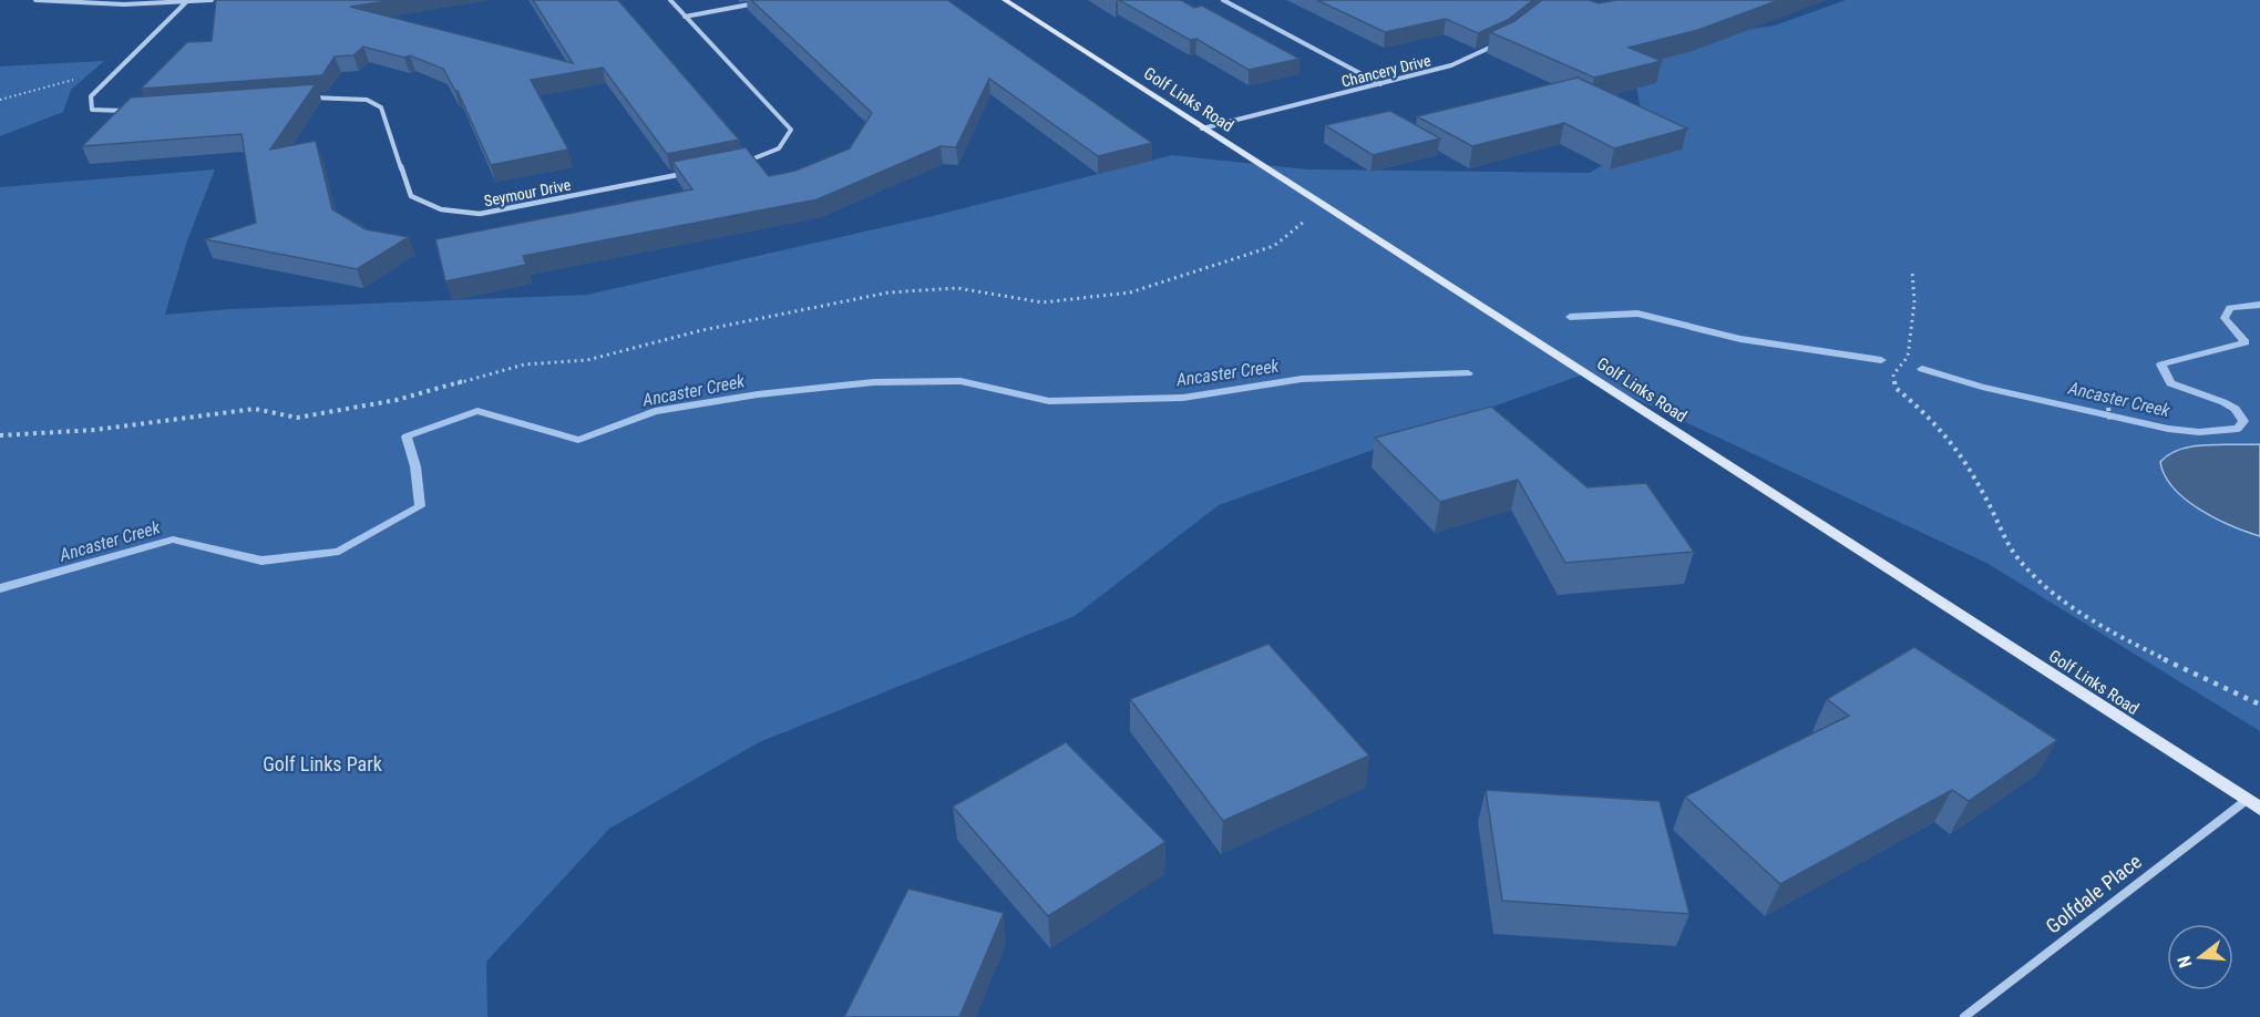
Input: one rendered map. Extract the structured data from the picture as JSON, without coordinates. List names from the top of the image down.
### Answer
{
  "streets": {
    "main road": ["Golf Links Road"],
    "street": ["Chancery Drive", "Seymour Drive", "Golfdale Place"]
  },
  "crossings": [
    ["Chancery Drive", "Golf Links Road"],
    ["Golf Links Road", "Golfdale Place"]
  ],
  "water": ["Ancaster Creek"],
  "parks": ["Golf Links Park"],
  "north": "left"
}
